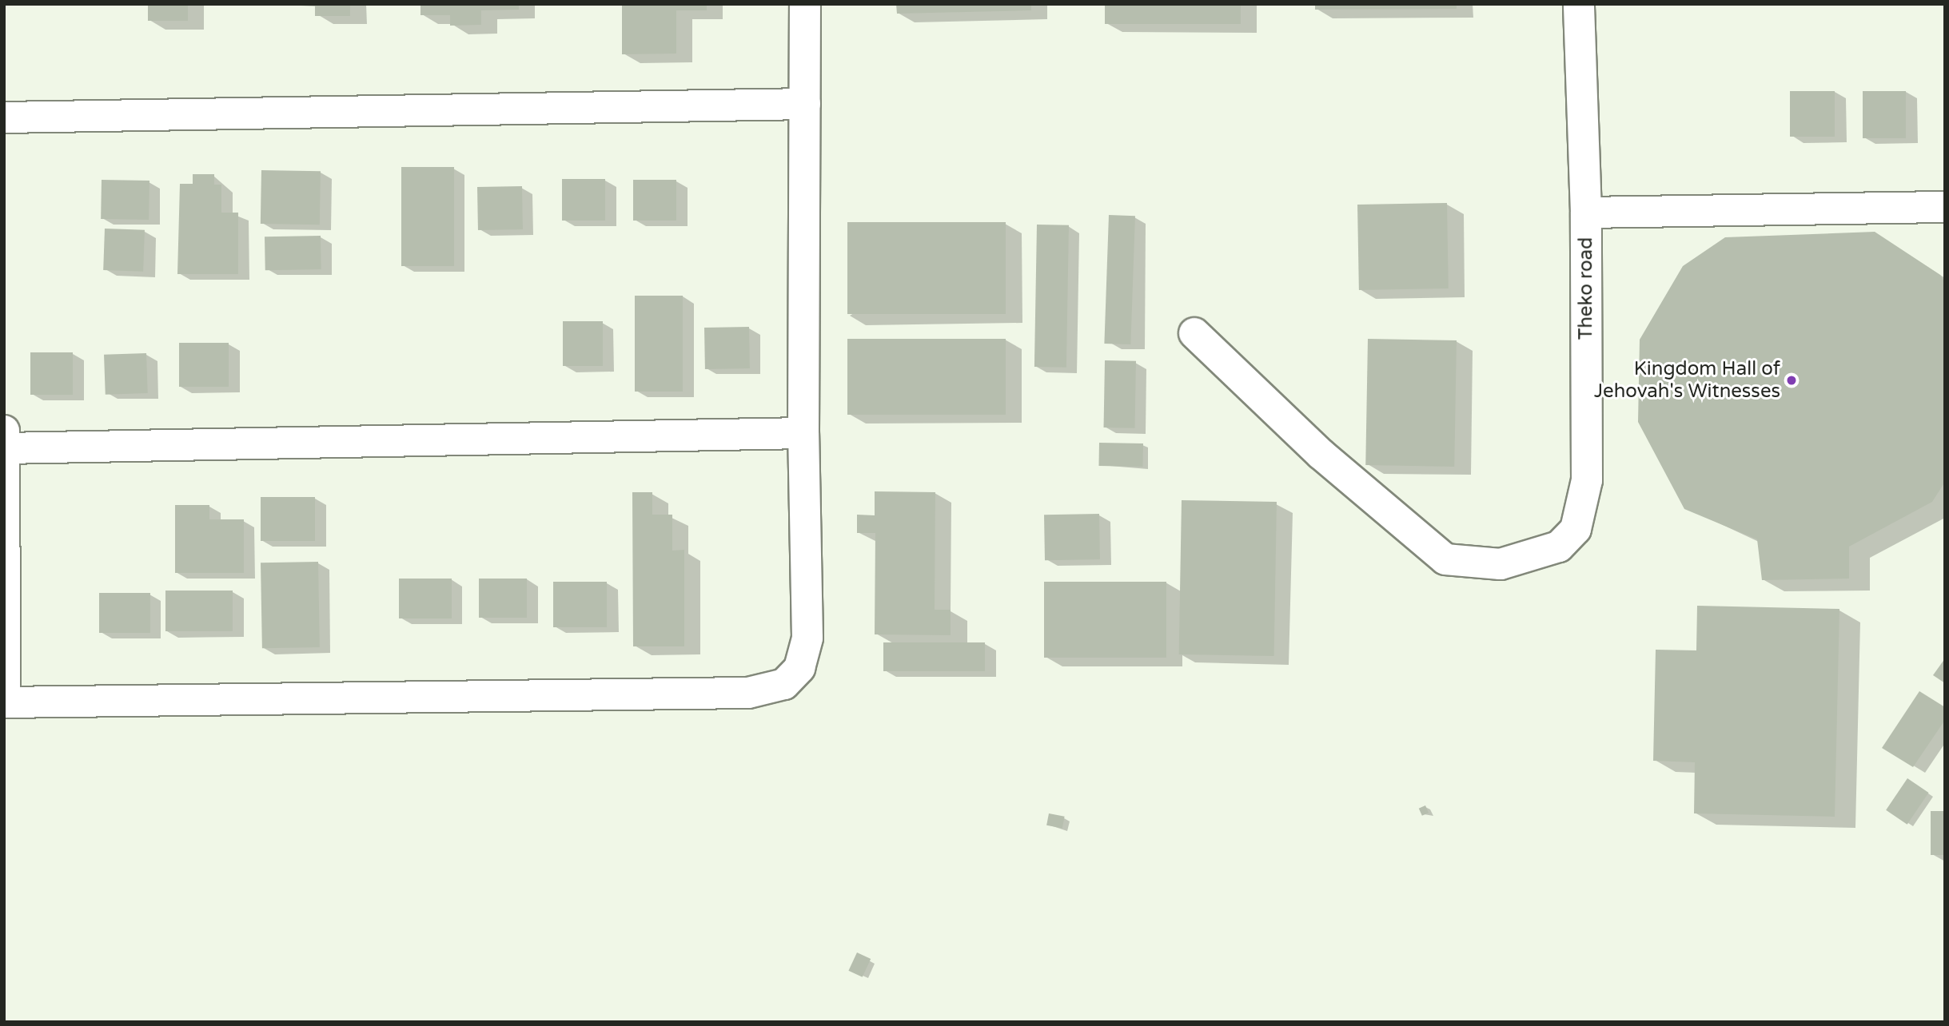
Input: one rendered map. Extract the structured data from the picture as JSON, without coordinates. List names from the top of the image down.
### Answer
{
  "streets": {
    "street": ["Theko road"]
  },
  "places": ["Kingdom Hall of Jehovah's Witnesses"]
}
